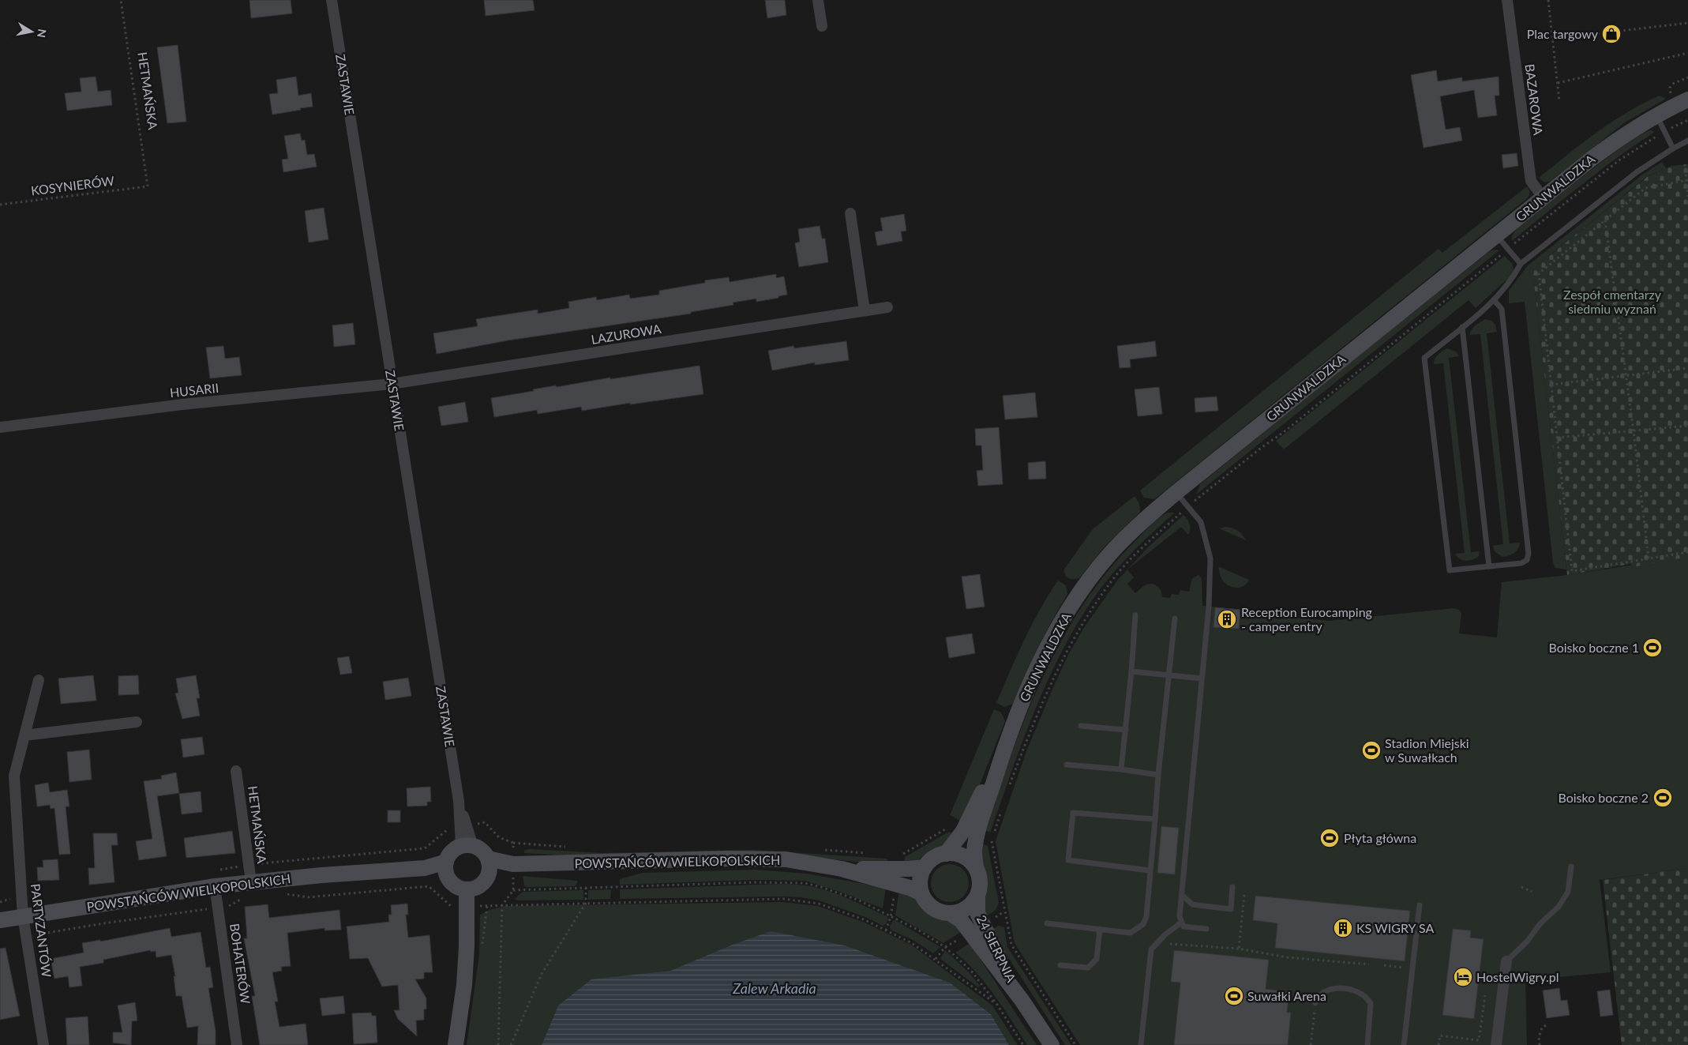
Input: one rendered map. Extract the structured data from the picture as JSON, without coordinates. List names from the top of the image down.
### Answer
{
  "streets": {
    "main road": ["GRUNWALDZKA", "POWSTAŃCÓW WIELKOPOLSKICH", "24 SIERPNIA"],
    "street": [
      "ZASTAWIE",
      "HETMAŃSKA",
      "BAZAROWA",
      "LAZUROWA",
      "HUSARII",
      "PARTYZANTÓW",
      "BOHATERÓW"
    ],
    "path": ["KOSYNIERÓW"]
  },
  "crossings": [
    ["ZASTAWIE", "LAZUROWA"],
    ["ZASTAWIE", "HUSARII"],
    ["ZASTAWIE", "POWSTAŃCÓW WIELKOPOLSKICH"],
    ["HETMAŃSKA", "KOSYNIERÓW"],
    ["HETMAŃSKA", "POWSTAŃCÓW WIELKOPOLSKICH"],
    ["BAZAROWA", "GRUNWALDZKA"],
    ["GRUNWALDZKA", "POWSTAŃCÓW WIELKOPOLSKICH"],
    ["GRUNWALDZKA", "24 SIERPNIA"],
    ["LAZUROWA", "HUSARII"],
    ["POWSTAŃCÓW WIELKOPOLSKICH", "PARTYZANTÓW"],
    ["POWSTAŃCÓW WIELKOPOLSKICH", "24 SIERPNIA"],
    ["POWSTAŃCÓW WIELKOPOLSKICH", "BOHATERÓW"]
  ],
  "water": ["Zalew Arkadia"],
  "parks": ["Zespół cmentarzy siedmiu wyznań"],
  "places": {
    "shop": ["Plac targowy"],
    "building": ["Reception Eurocamping - camper entry", "KS WIGRY SA"],
    "sports": [
      "Boisko boczne 1",
      "Stadion Miejski w Suwałkach",
      "Boisko boczne 2",
      "Płyta główna",
      "Suwałki Arena"
    ],
    "hotel": ["HostelWigry.pl"]
  },
  "north": "right"
}
